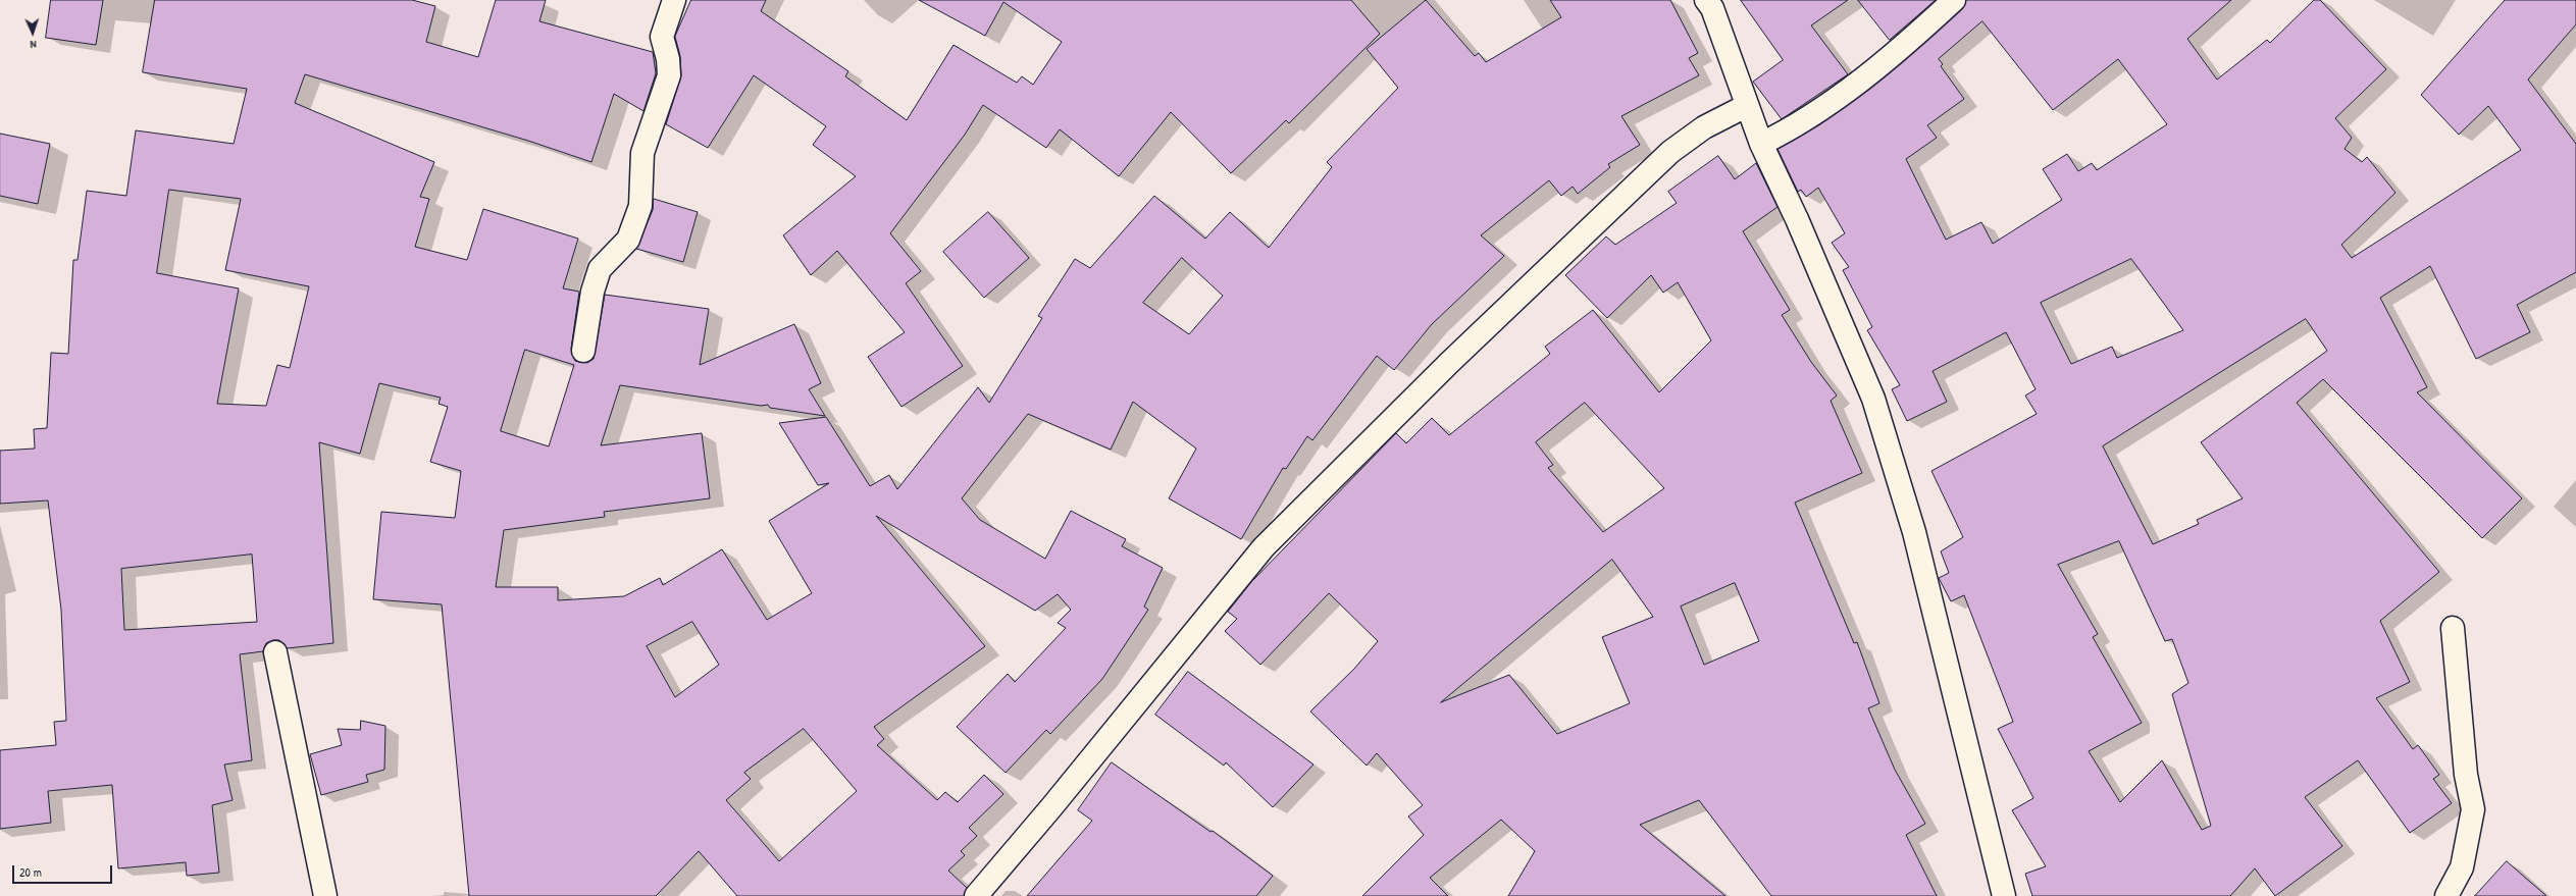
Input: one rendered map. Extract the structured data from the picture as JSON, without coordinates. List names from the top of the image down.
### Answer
{
  "scale_bar": "20 m",
  "north": "bottom"
}
